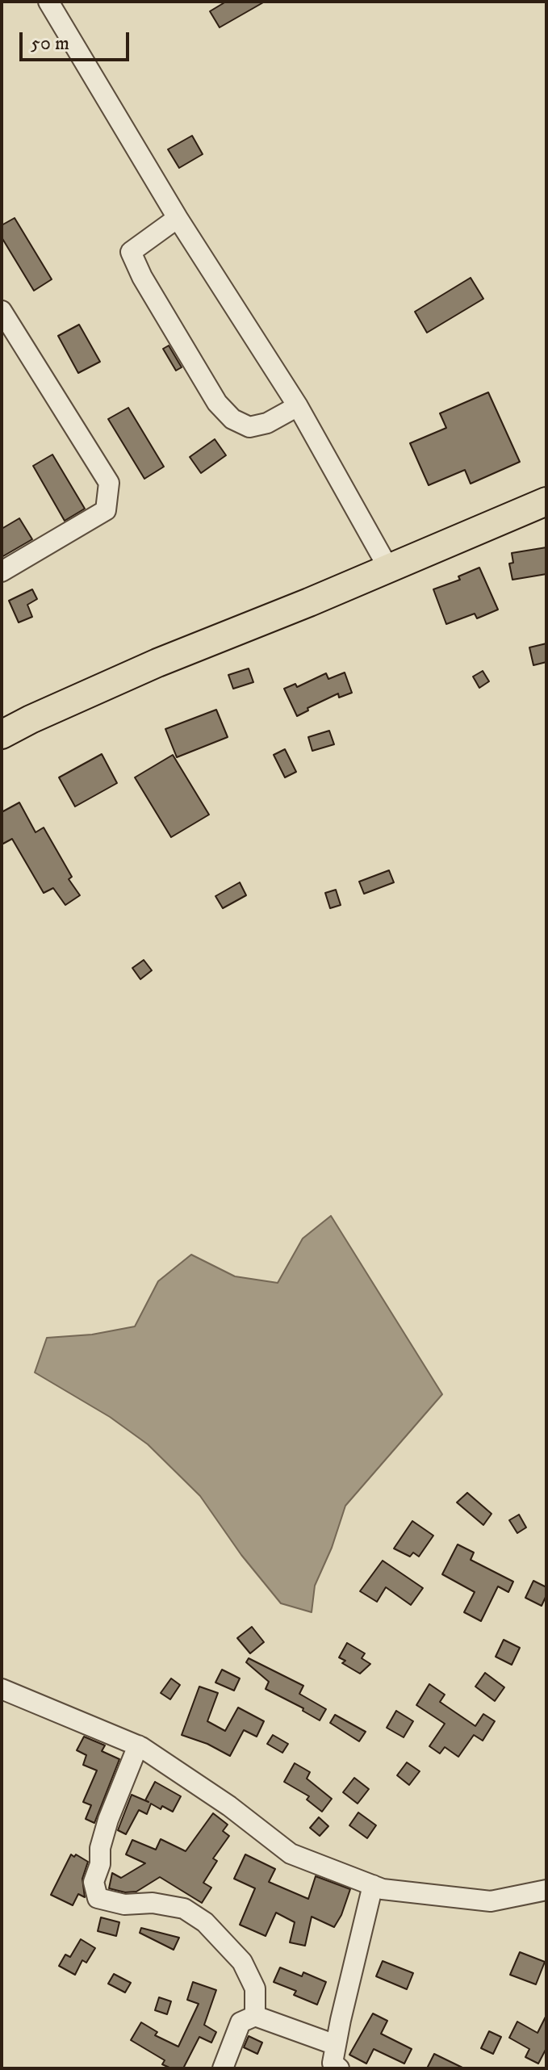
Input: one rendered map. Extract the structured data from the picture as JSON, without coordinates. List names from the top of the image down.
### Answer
{
  "scale_bar": "50 m"
}
